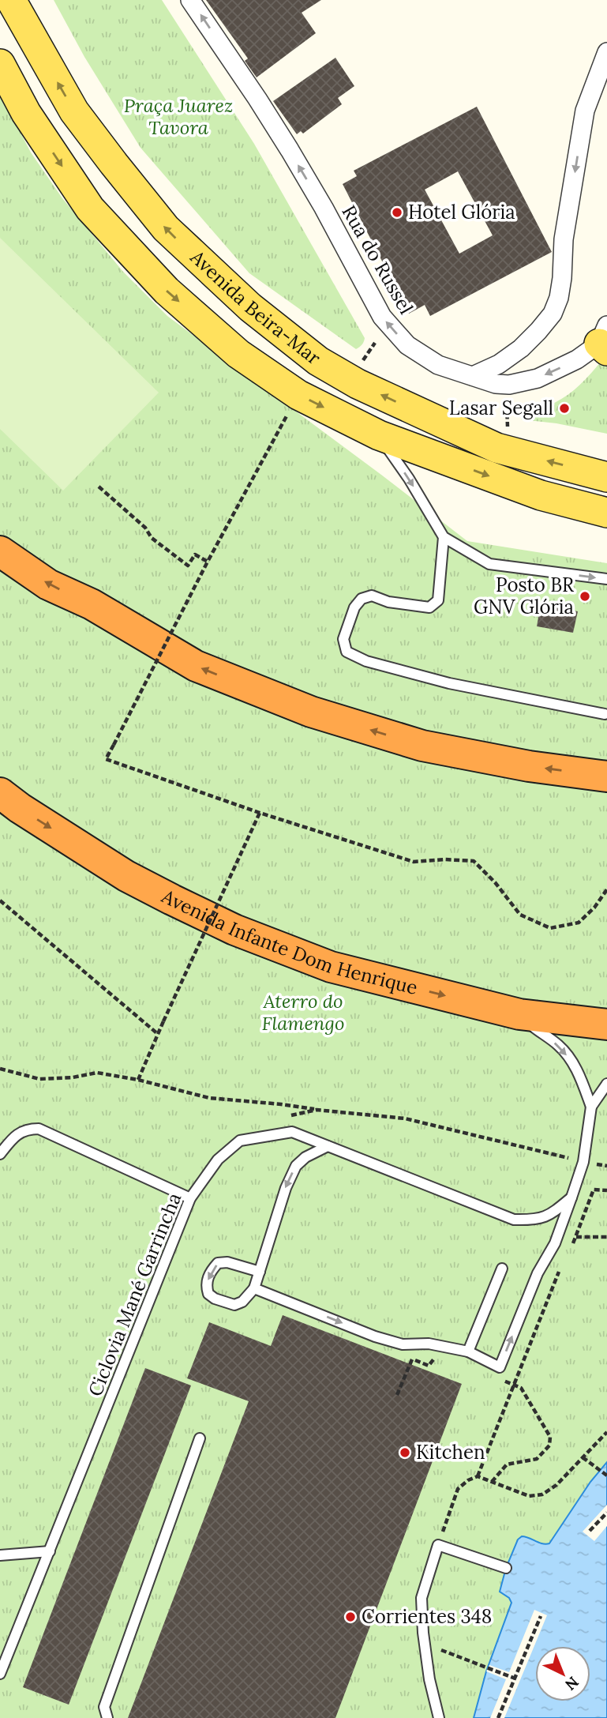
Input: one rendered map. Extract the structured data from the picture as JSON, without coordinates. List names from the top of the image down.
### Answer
{
  "streets": {
    "highway": ["Avenida Infante Dom Henrique"],
    "main road": ["Avenida Beira-Mar"],
    "street": ["Rua do Russel"],
    "lane": ["Ciclovia Mané Garrincha"]
  },
  "one_way": ["Rua do Russel"],
  "parks": ["Praça Juarez Tavora", "Aterro do Flamengo"],
  "places": [
    "Hotel Glória",
    "Lasar Segall",
    "Posto BR GNV Glória",
    "Kitchen",
    "Corrientes 348"
  ],
  "north": "bottom right"
}
